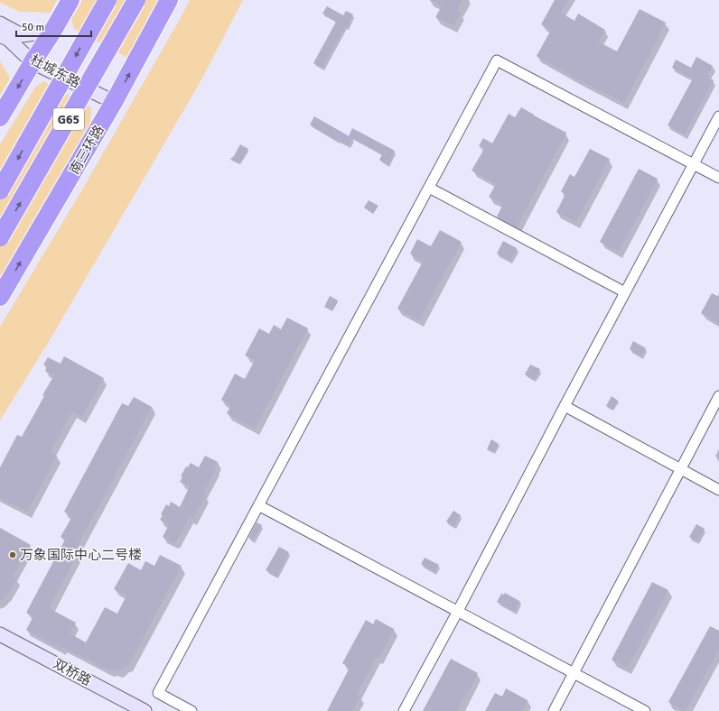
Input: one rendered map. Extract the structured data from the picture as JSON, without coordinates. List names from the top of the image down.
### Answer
{
  "streets": {
    "highway": ["G65", "南三环路"],
    "street": ["杜城东路", "双桥路"]
  },
  "crossings": [
    ["杜城东路", "南三环路"]
  ],
  "places": ["万象国际中心二号楼"],
  "scale_bar": "50 m"
}
